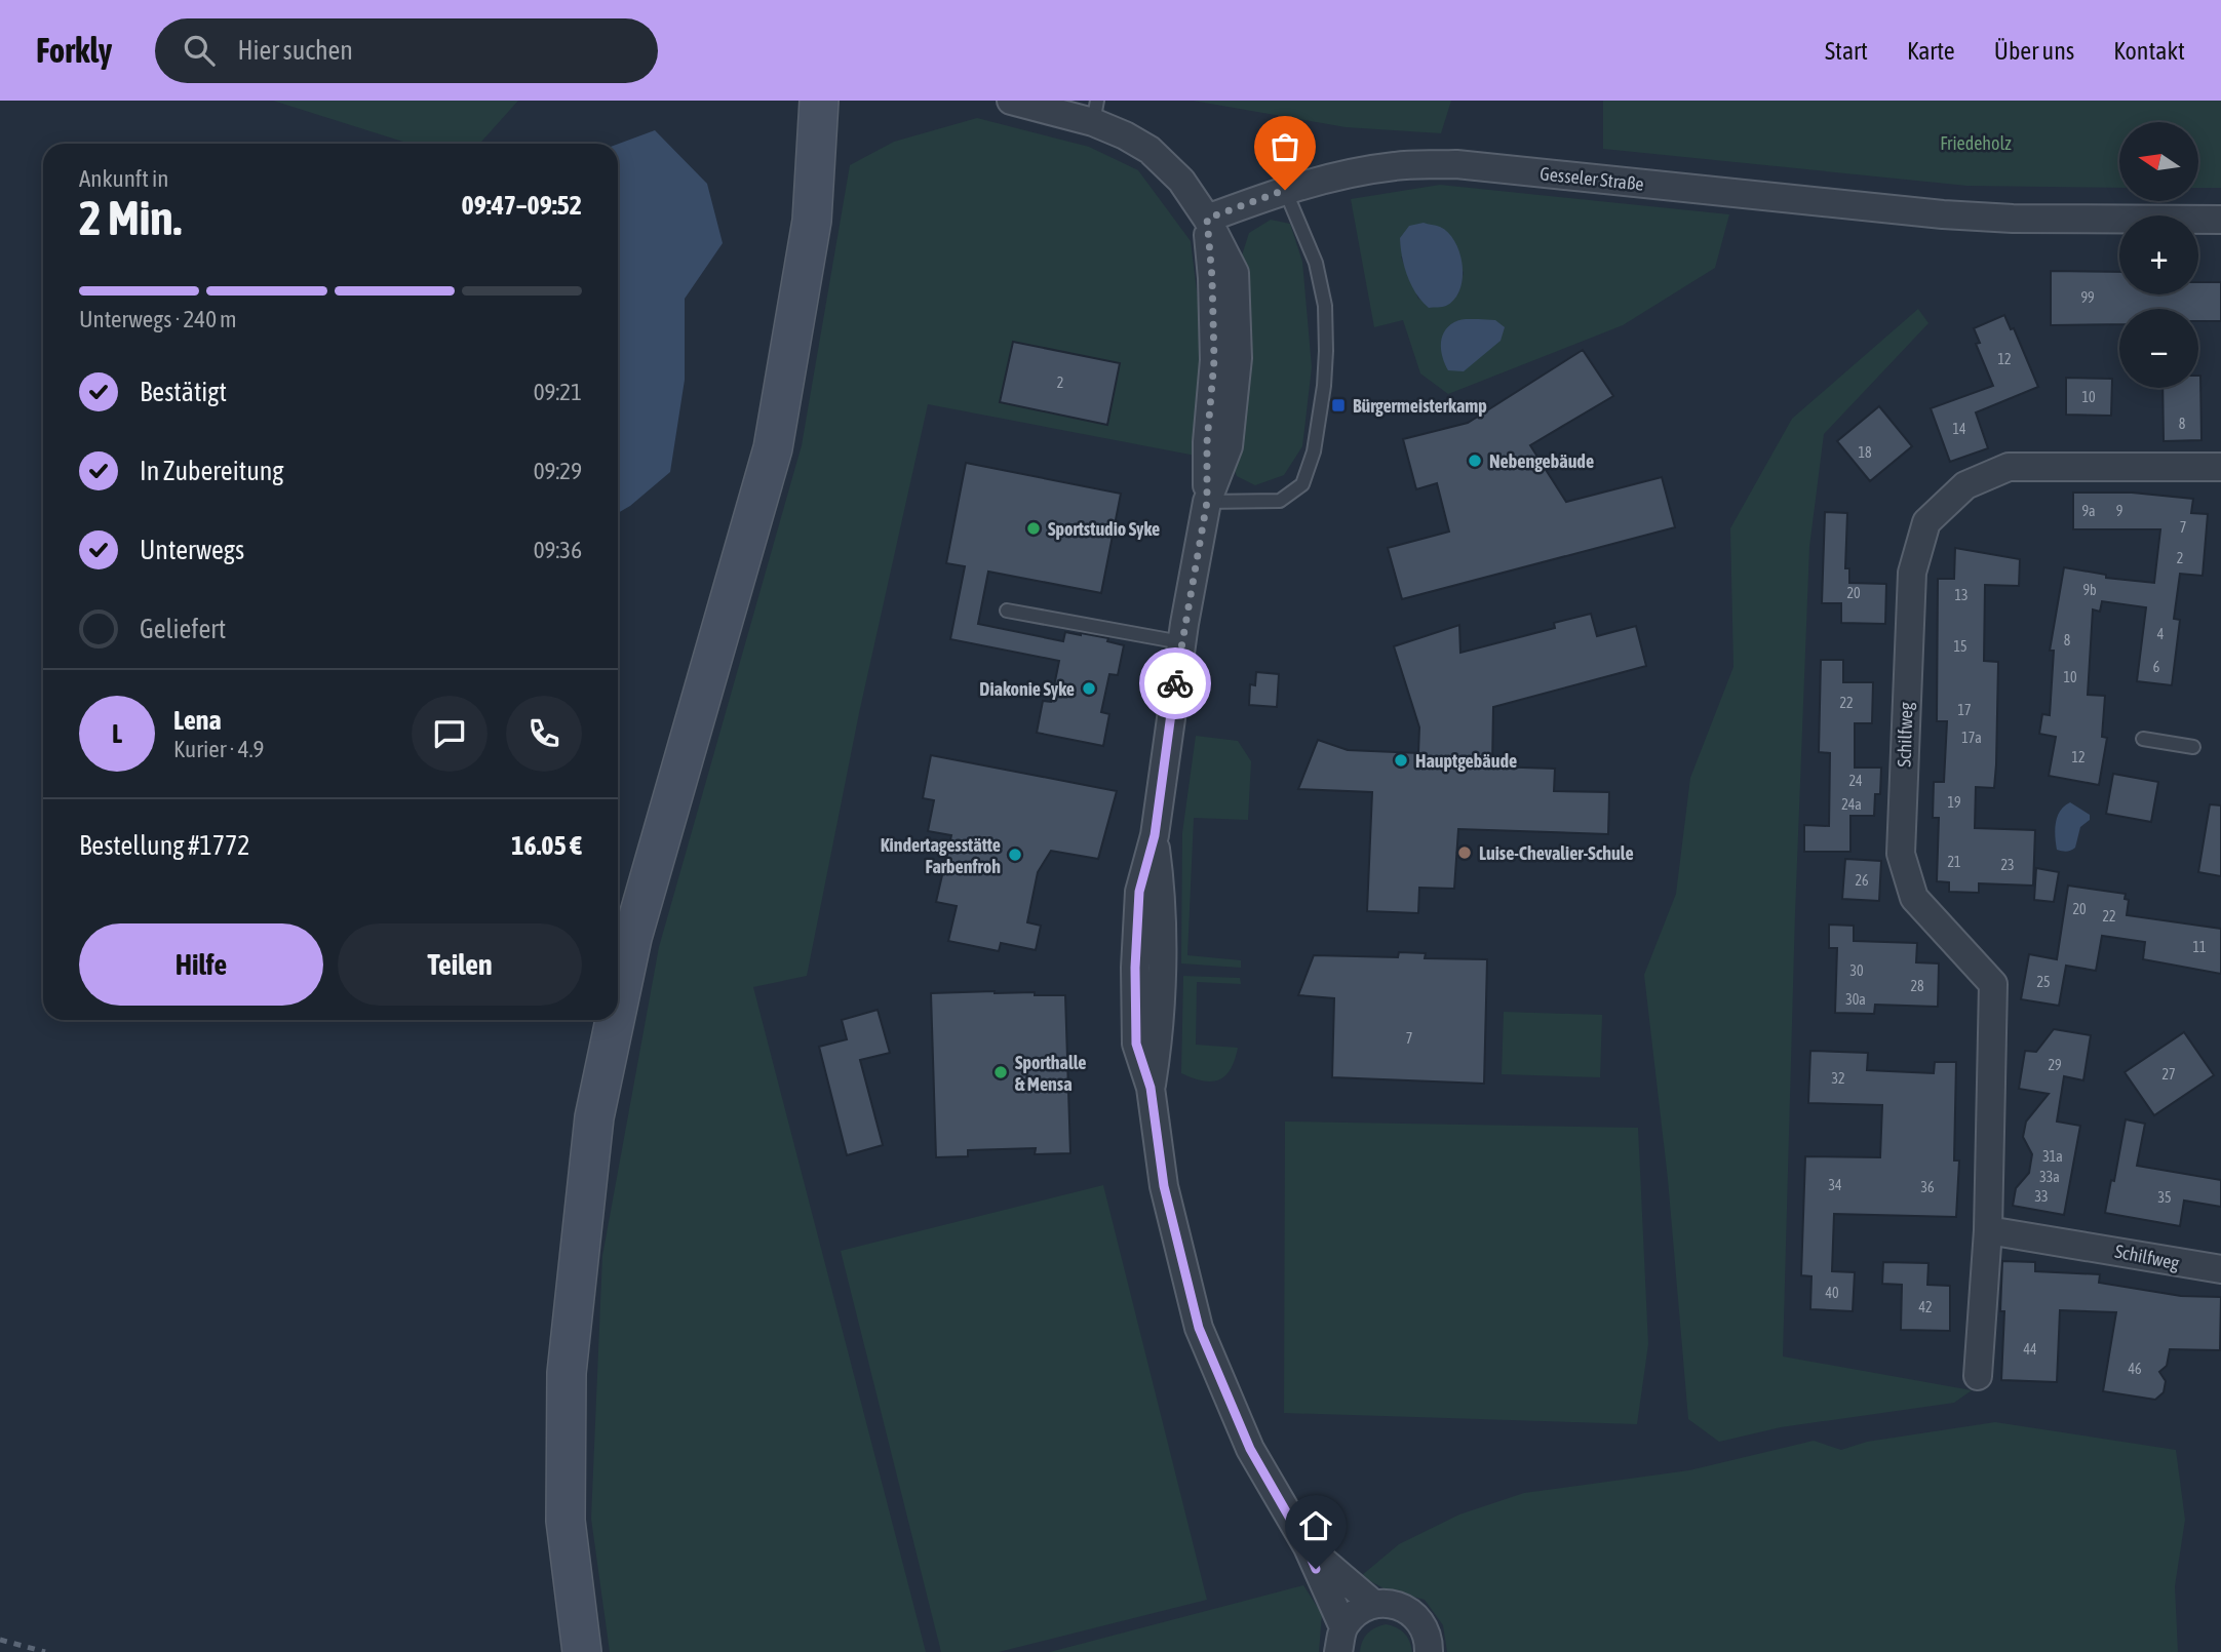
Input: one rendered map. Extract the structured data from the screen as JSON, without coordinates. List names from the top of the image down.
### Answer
{
  "streets": {
    "street": ["Gesseler Straße", "Schilfweg"]
  },
  "parks": ["Friedeholz"],
  "places": {
    "transit": ["Bürgermeisterkamp"],
    "other": [
      "Nebengebäude",
      "Sportstudio Syke",
      "Diakonie Syke",
      "Hauptgebäude",
      "Luise-Chevalier-Schule",
      "Kindertagesstätte Farbenfroh",
      "Sporthalle & Mensa"
    ]
  },
  "house_numbers": [
    "99",
    "12",
    "2",
    "10",
    "8",
    "14",
    "18",
    "9a",
    "9",
    "7",
    "2",
    "9b",
    "20",
    "13",
    "4",
    "8",
    "15",
    "6",
    "10",
    "22",
    "17",
    "17a",
    "12",
    "24",
    "19",
    "24a",
    "21",
    "23",
    "26",
    "20",
    "22",
    "11",
    "30",
    "25",
    "28",
    "30a",
    "7",
    "29",
    "27",
    "32",
    "31a",
    "33a",
    "34",
    "36",
    "33",
    "35",
    "40",
    "42",
    "44",
    "46"
  ],
  "north": "left",
  "page": {
    "header": "Forkly",
    "search": "Hier suchen",
    "nav": [
      "Start",
      "Karte",
      "Über uns",
      "Kontakt"
    ],
    "map_buttons": ["+", "−"],
    "heading": ["2 Min.", "Ankunft in", "09:47–09:52"],
    "panel": [
      "Lena",
      "Kurier · 4.9",
      "Bestellung #1772",
      "16.05 €"
    ],
    "bar": "Unterwegs · 240 m",
    "list": [
      ["Bestätigt", "09:21"],
      ["In Zubereitung", "09:29"],
      ["Unterwegs", "09:36"],
      "Geliefert"
    ],
    "round": "L",
    "buttons": ["Hilfe", "Teilen"]
  }
}
